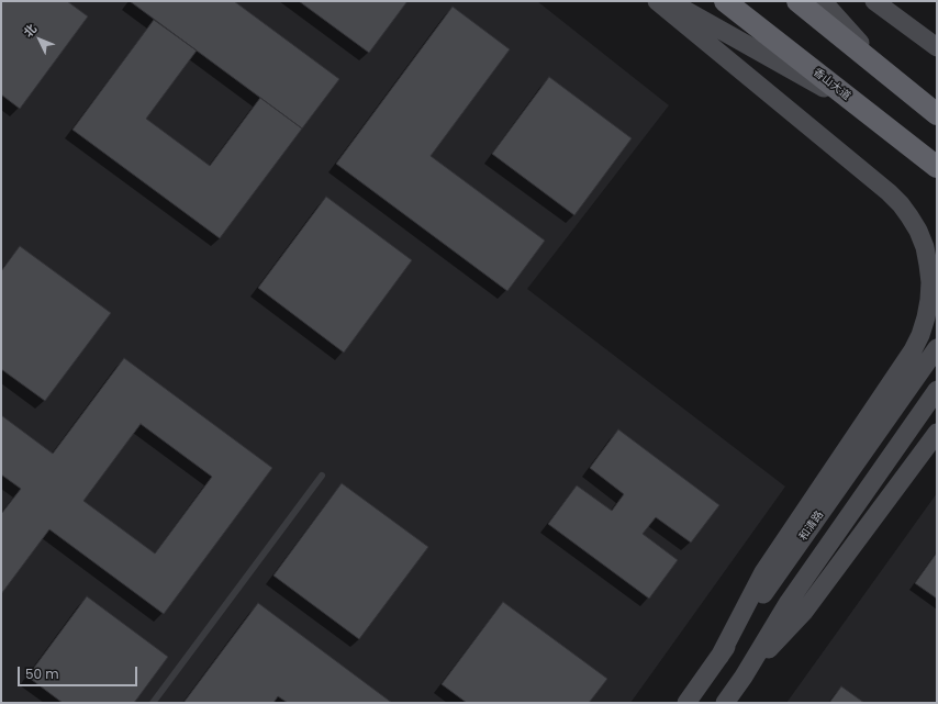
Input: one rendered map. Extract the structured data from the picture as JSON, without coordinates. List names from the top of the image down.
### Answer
{
  "streets": {
    "highway": ["香山大道"],
    "main road": ["和清路"]
  },
  "scale_bar": "50 m",
  "north": "top left"
}
